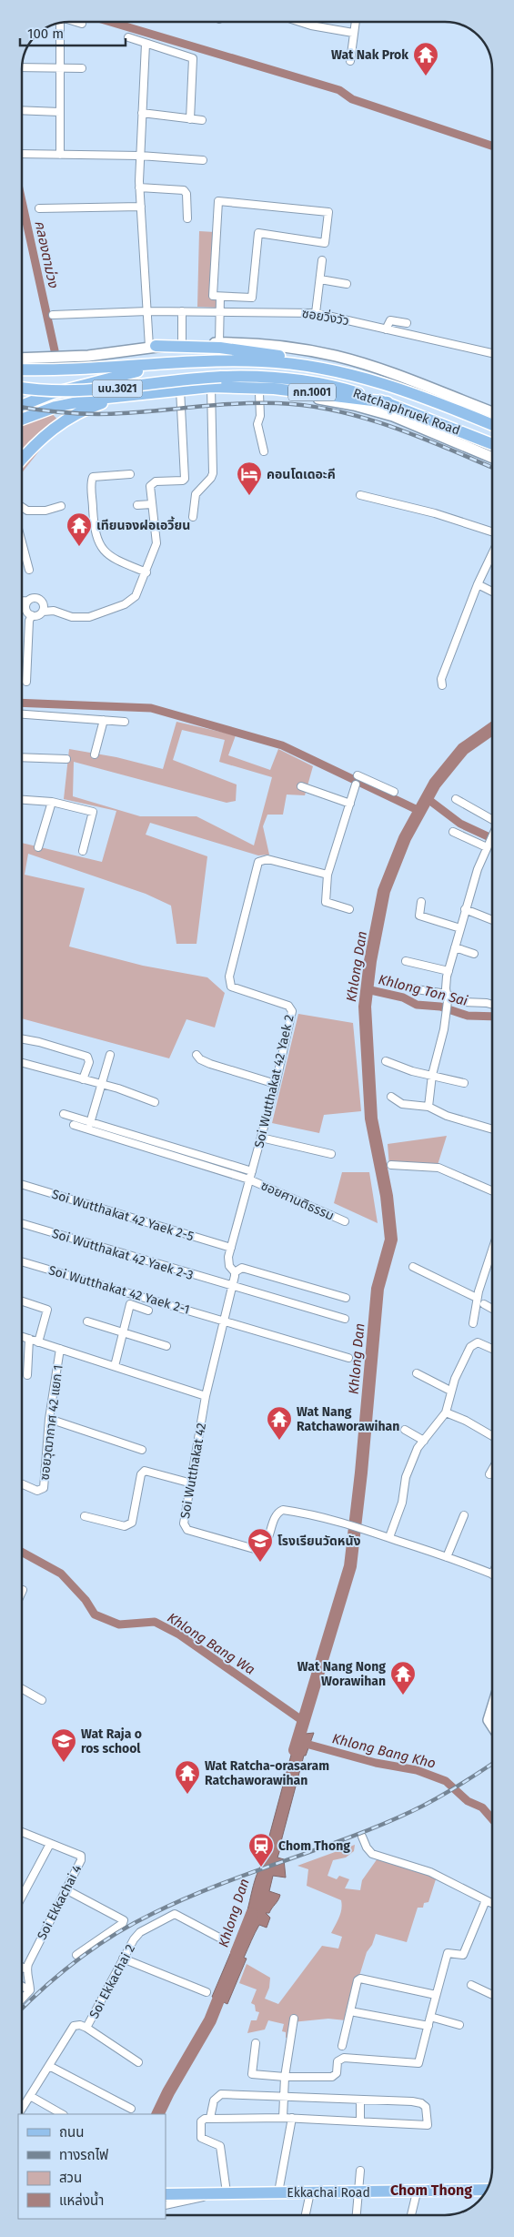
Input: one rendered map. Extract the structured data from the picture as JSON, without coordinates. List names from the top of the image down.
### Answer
{
  "streets": {
    "main road": [
      "นบ.3021",
      "กท.1001",
      "Ratchaphruek Road",
      "Ekkachai Road"
    ],
    "street": [
      "ซอยวิ่งวัว",
      "Soi Wutthakat 42 Yaek 2",
      "ซอยศานติธรรม",
      "Soi Wutthakat 42 Yaek 2-5",
      "Soi Wutthakat 42 Yaek 2-3",
      "Soi Wutthakat 42 Yaek 2-1",
      "ซอยวุฒากาศ 42 แยก 1",
      "Soi Wutthakat 42",
      "Soi Ekkachai 4",
      "Soi Ekkachai 2"
    ]
  },
  "crossings": [
    ["กท.1001", "Ratchaphruek Road"],
    ["Soi Wutthakat 42 Yaek 2", "ซอยศานติธรรม"],
    ["Soi Wutthakat 42 Yaek 2", "Soi Wutthakat 42 Yaek 2-5"],
    ["Soi Wutthakat 42 Yaek 2", "Soi Wutthakat 42 Yaek 2-3"],
    ["Soi Wutthakat 42 Yaek 2", "Soi Wutthakat 42 Yaek 2-1"],
    ["Soi Wutthakat 42 Yaek 2", "Soi Wutthakat 42"]
  ],
  "districts": ["Chom Thong"],
  "water": [
    "คลองตาม่วง",
    "Khlong Dan",
    "Khlong Ton Sai",
    "Khlong Bang Wa",
    "Khlong Bang Kho"
  ],
  "places": {
    "temple": [
      "Wat Nak Prok",
      "เทียนจงฝอเอวี้ยน",
      "Wat Nang Ratchaworawihan",
      "Wat Nang Nong Worawihan",
      "Wat Ratcha-orasaram Ratchaworawihan"
    ],
    "hotel": ["คอนโดเดอะคี"],
    "school or university": ["โรงเรียนวัดหนัง", "Wat Raja o ros school"],
    "station": ["Chom Thong"]
  },
  "legend": [
    "ถนน",
    "ทางรถไฟ",
    "สวน",
    "แหล่งน้ำ"
  ],
  "scale_bar": "100 m"
}
